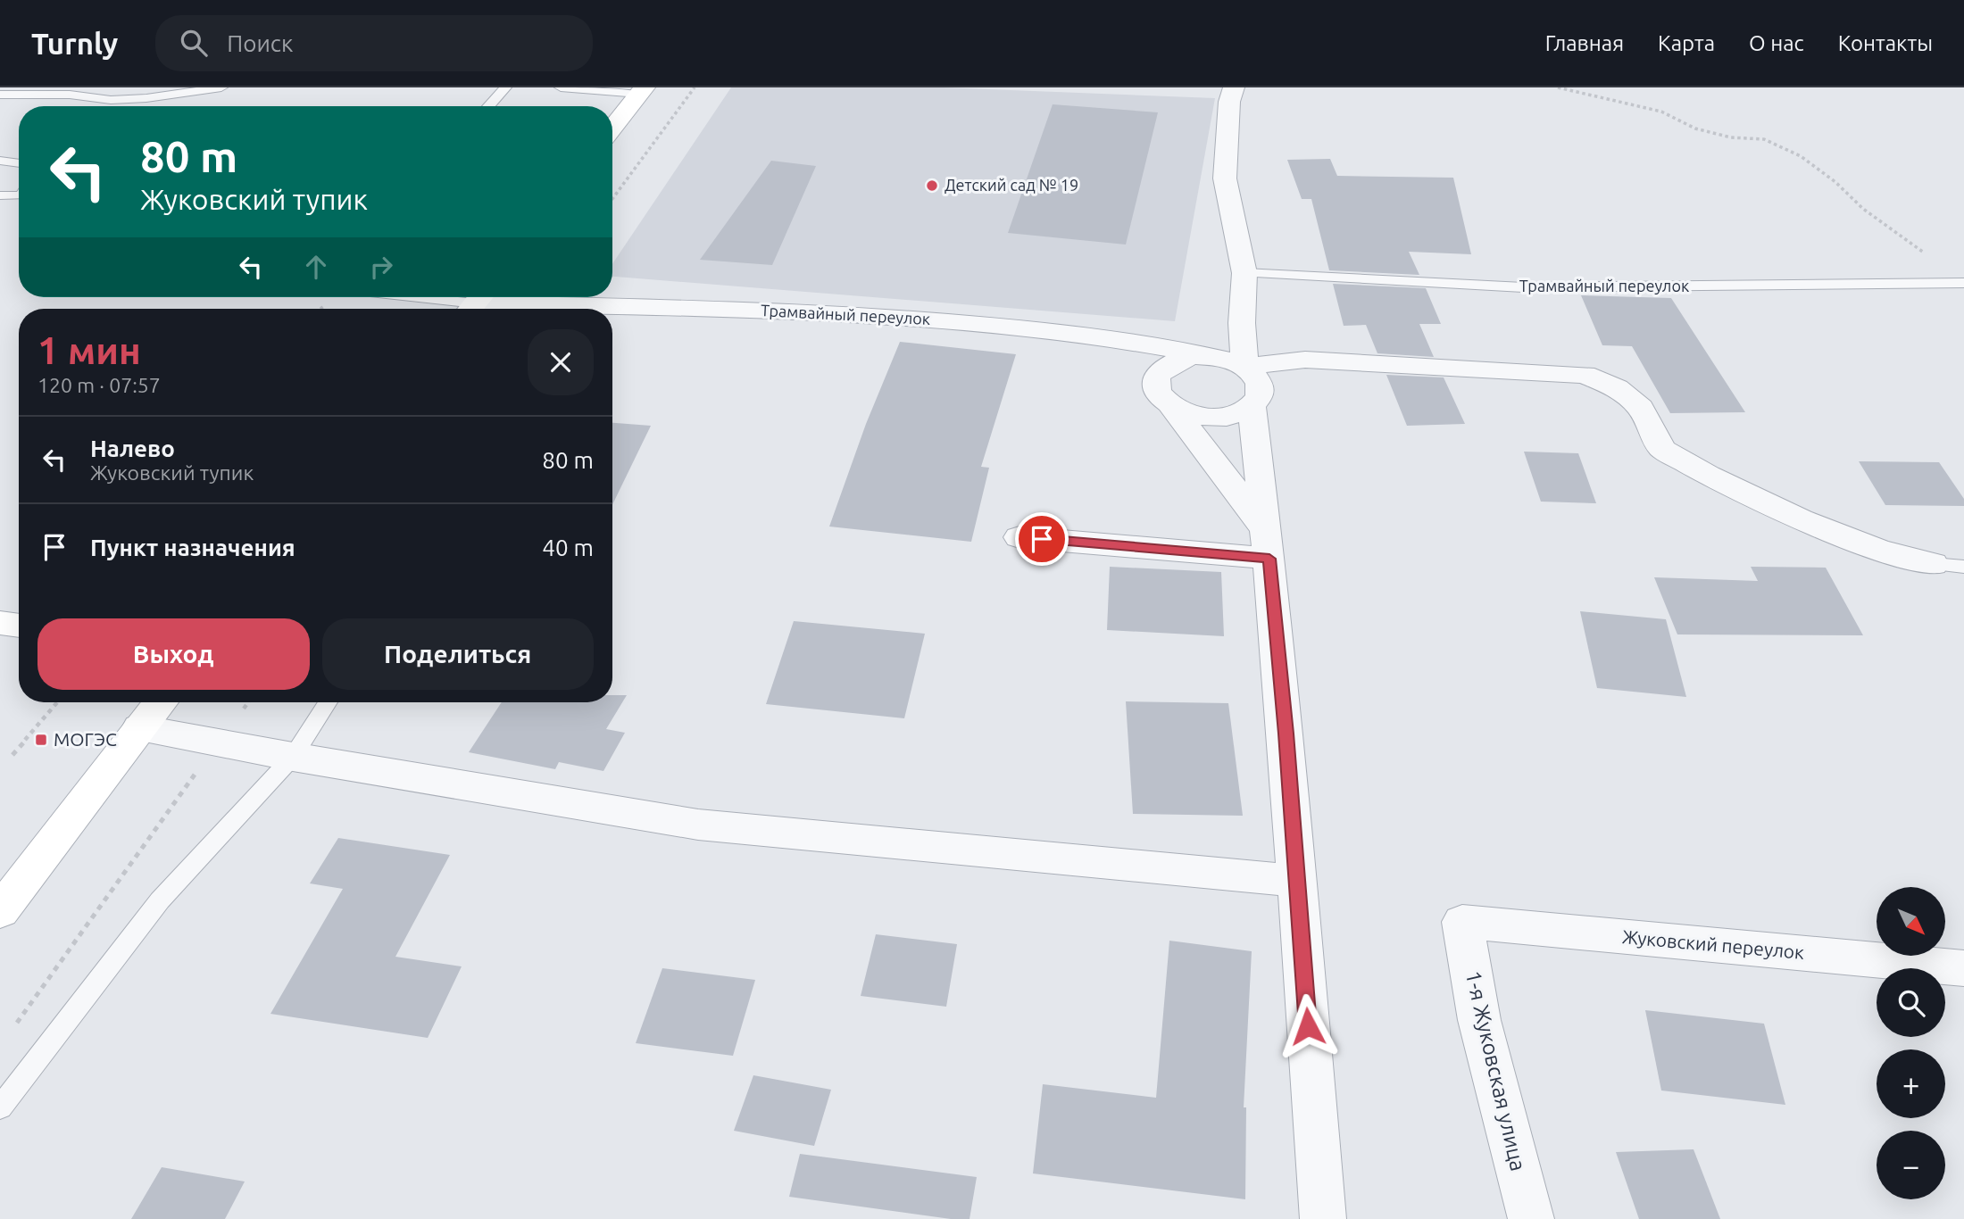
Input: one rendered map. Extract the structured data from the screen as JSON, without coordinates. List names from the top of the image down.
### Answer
{
  "streets": {
    "street": ["Трамвайный переулок", "Жуковский переулок", "1-я Жуковская улица"]
  },
  "crossings": [
    ["Жуковский переулок", "1-я Жуковская улица"]
  ],
  "places": {
    "other": ["Детский сад № 19"],
    "transit": ["МОГЭС"]
  },
  "north": "bottom right",
  "page": {
    "header": "Turnly",
    "search": "Поиск",
    "nav": [
      "Главная",
      "Карта",
      "О нас",
      "Контакты"
    ],
    "turn": ["80 m", "Жуковский тупик"],
    "heading": ["1 мин", "120 m · 07:57"],
    "list": [
      {
        "name": "Налево",
        "note": "Жуковский тупик",
        "value": "80 m"
      },
      {
        "name": "Пункт назначения",
        "value": "40 m"
      }
    ],
    "buttons": ["Выход", "Поделиться"],
    "map_buttons": ["+", "−"]
  }
}
